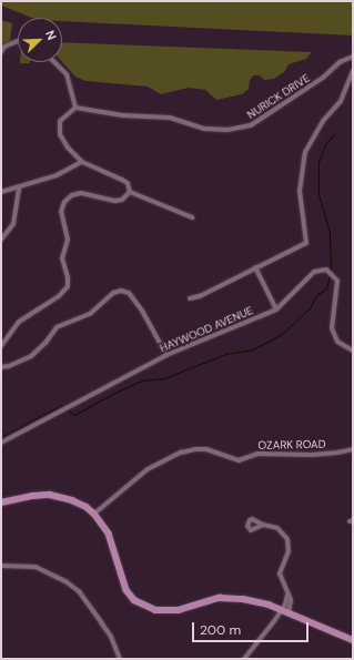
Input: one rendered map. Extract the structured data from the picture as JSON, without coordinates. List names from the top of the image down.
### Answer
{
  "streets": {
    "street": ["NURICK DRIVE", "HAYWOOD AVENUE", "OZARK ROAD"]
  },
  "scale_bar": "200 m",
  "north": "top right"
}
